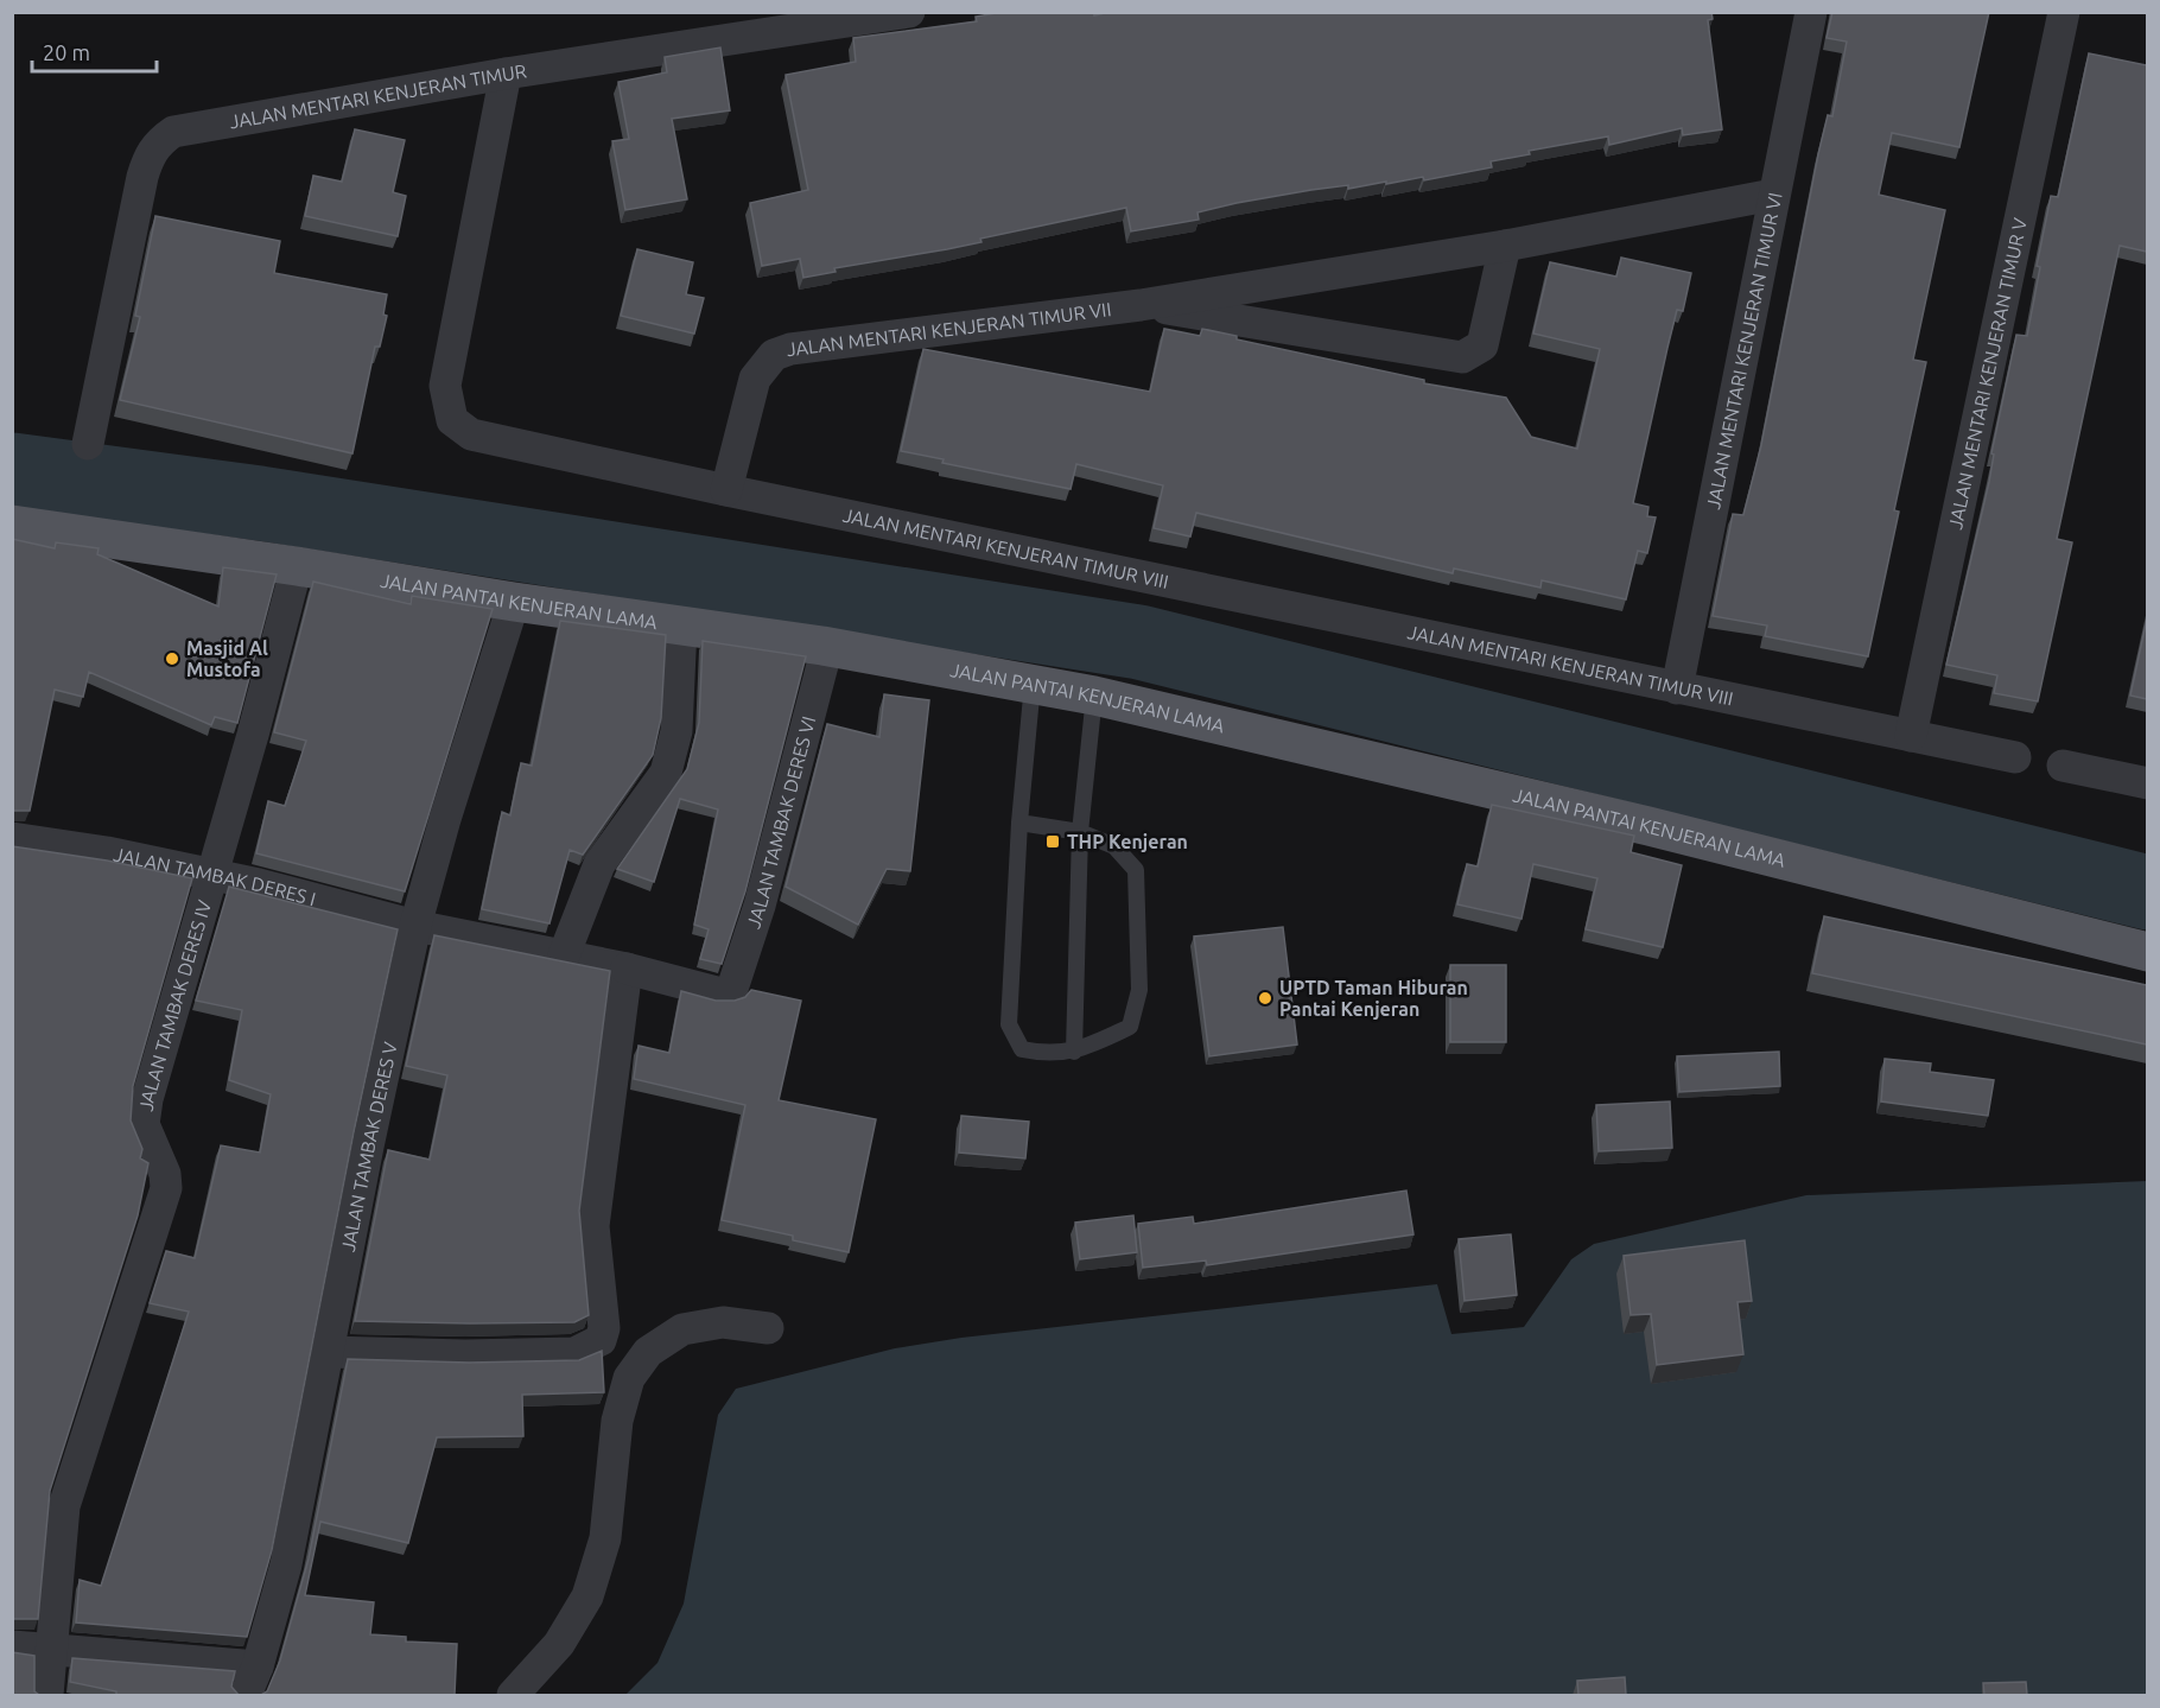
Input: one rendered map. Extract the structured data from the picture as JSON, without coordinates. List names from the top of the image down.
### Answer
{
  "streets": {
    "main road": ["JALAN PANTAI KENJERAN LAMA"],
    "street": [
      "JALAN MENTARI KENJERAN TIMUR",
      "JALAN MENTARI KENJERAN TIMUR VII",
      "JALAN MENTARI KENJERAN TIMUR VI",
      "JALAN MENTARI KENJERAN TIMUR V",
      "JALAN MENTARI KENJERAN TIMUR VIII",
      "JALAN TAMBAK DERES VI",
      "JALAN TAMBAK DERES I",
      "JALAN TAMBAK DERES IV",
      "JALAN TAMBAK DERES V"
    ]
  },
  "crossings": [
    ["JALAN MENTARI KENJERAN TIMUR", "JALAN MENTARI KENJERAN TIMUR VIII"],
    ["JALAN MENTARI KENJERAN TIMUR VII", "JALAN MENTARI KENJERAN TIMUR VI"],
    ["JALAN MENTARI KENJERAN TIMUR VII", "JALAN MENTARI KENJERAN TIMUR VIII"],
    ["JALAN MENTARI KENJERAN TIMUR VI", "JALAN MENTARI KENJERAN TIMUR VIII"],
    ["JALAN MENTARI KENJERAN TIMUR V", "JALAN MENTARI KENJERAN TIMUR VIII"],
    ["JALAN PANTAI KENJERAN LAMA", "JALAN TAMBAK DERES VI"],
    ["JALAN PANTAI KENJERAN LAMA", "JALAN TAMBAK DERES IV"],
    ["JALAN PANTAI KENJERAN LAMA", "JALAN TAMBAK DERES V"],
    ["JALAN TAMBAK DERES VI", "JALAN TAMBAK DERES I"],
    ["JALAN TAMBAK DERES I", "JALAN TAMBAK DERES IV"],
    ["JALAN TAMBAK DERES I", "JALAN TAMBAK DERES V"]
  ],
  "places": {
    "other": ["Masjid Al Mustofa", "UPTD Taman Hiburan Pantai Kenjeran"],
    "transit": ["THP Kenjeran"]
  },
  "scale_bar": "20 m"
}
